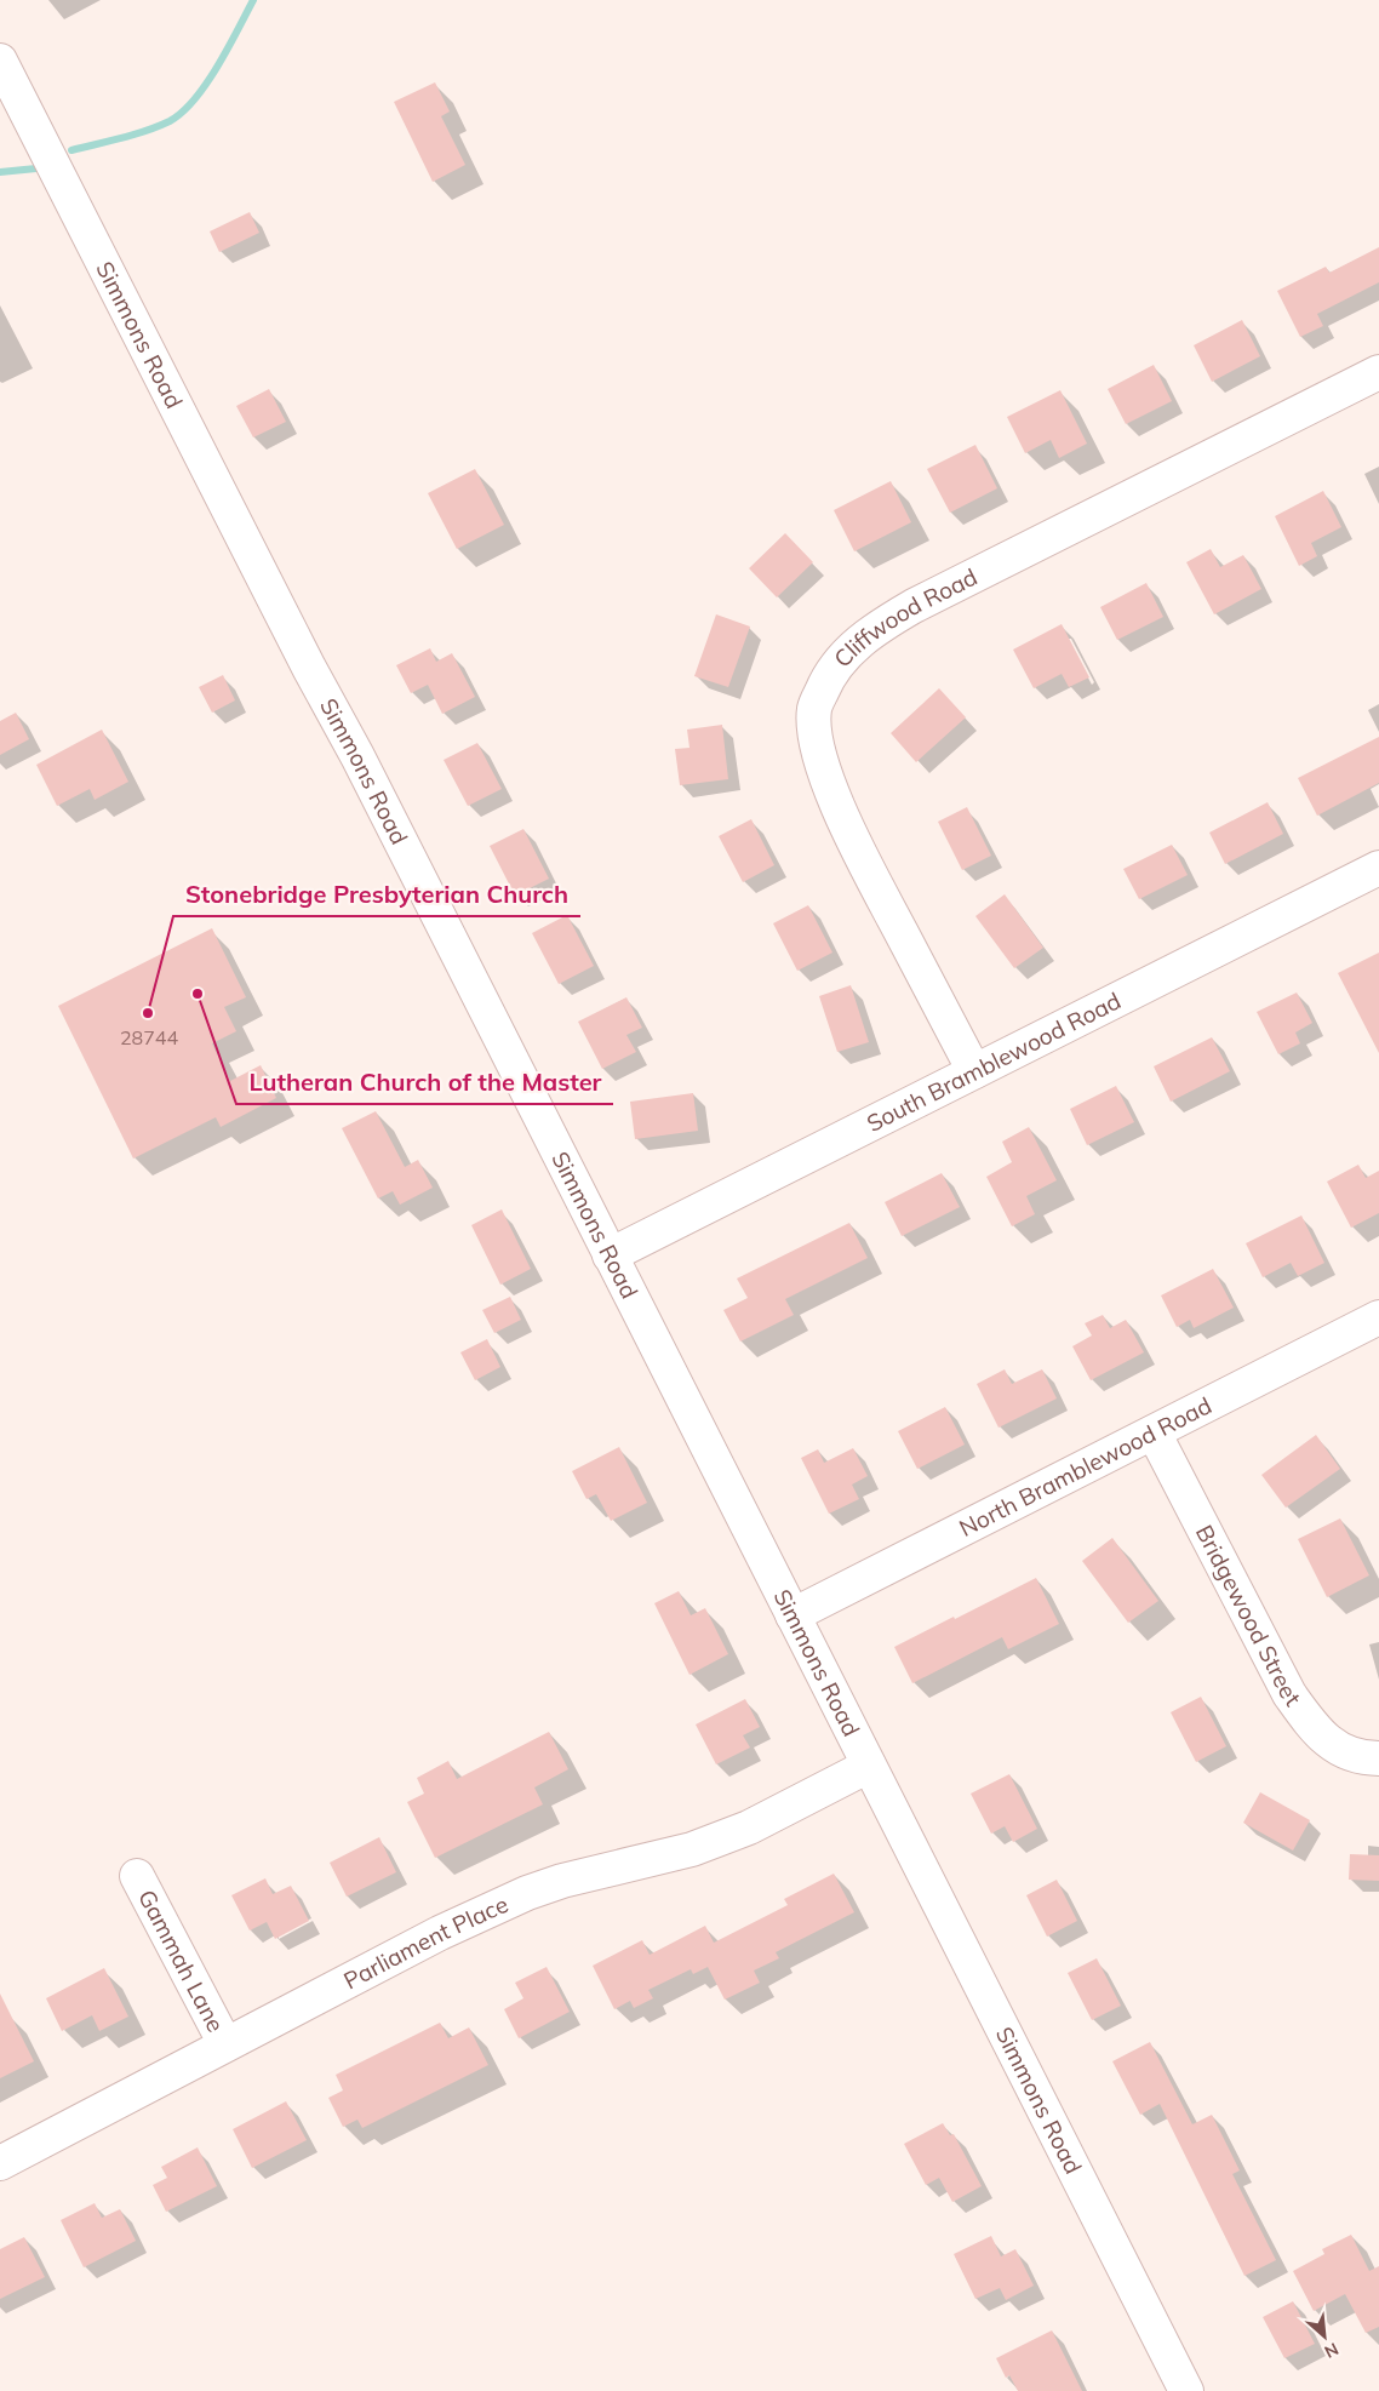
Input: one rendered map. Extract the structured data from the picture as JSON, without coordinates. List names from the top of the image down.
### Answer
{
  "streets": {
    "street": [
      "Simmons Road",
      "Cliffwood Road",
      "South Bramblewood Road",
      "North Bramblewood Road",
      "Bridgewood Street",
      "Parliament Place",
      "Gammah Lane"
    ]
  },
  "crossings": [
    ["Simmons Road", "South Bramblewood Road"],
    ["Simmons Road", "North Bramblewood Road"],
    ["Simmons Road", "Parliament Place"],
    ["Cliffwood Road", "South Bramblewood Road"],
    ["North Bramblewood Road", "Bridgewood Street"],
    ["Parliament Place", "Gammah Lane"]
  ],
  "places": ["Lutheran Church of the Master", "Stonebridge Presbyterian Church"],
  "house_numbers": ["28744"],
  "north": "bottom right"
}
